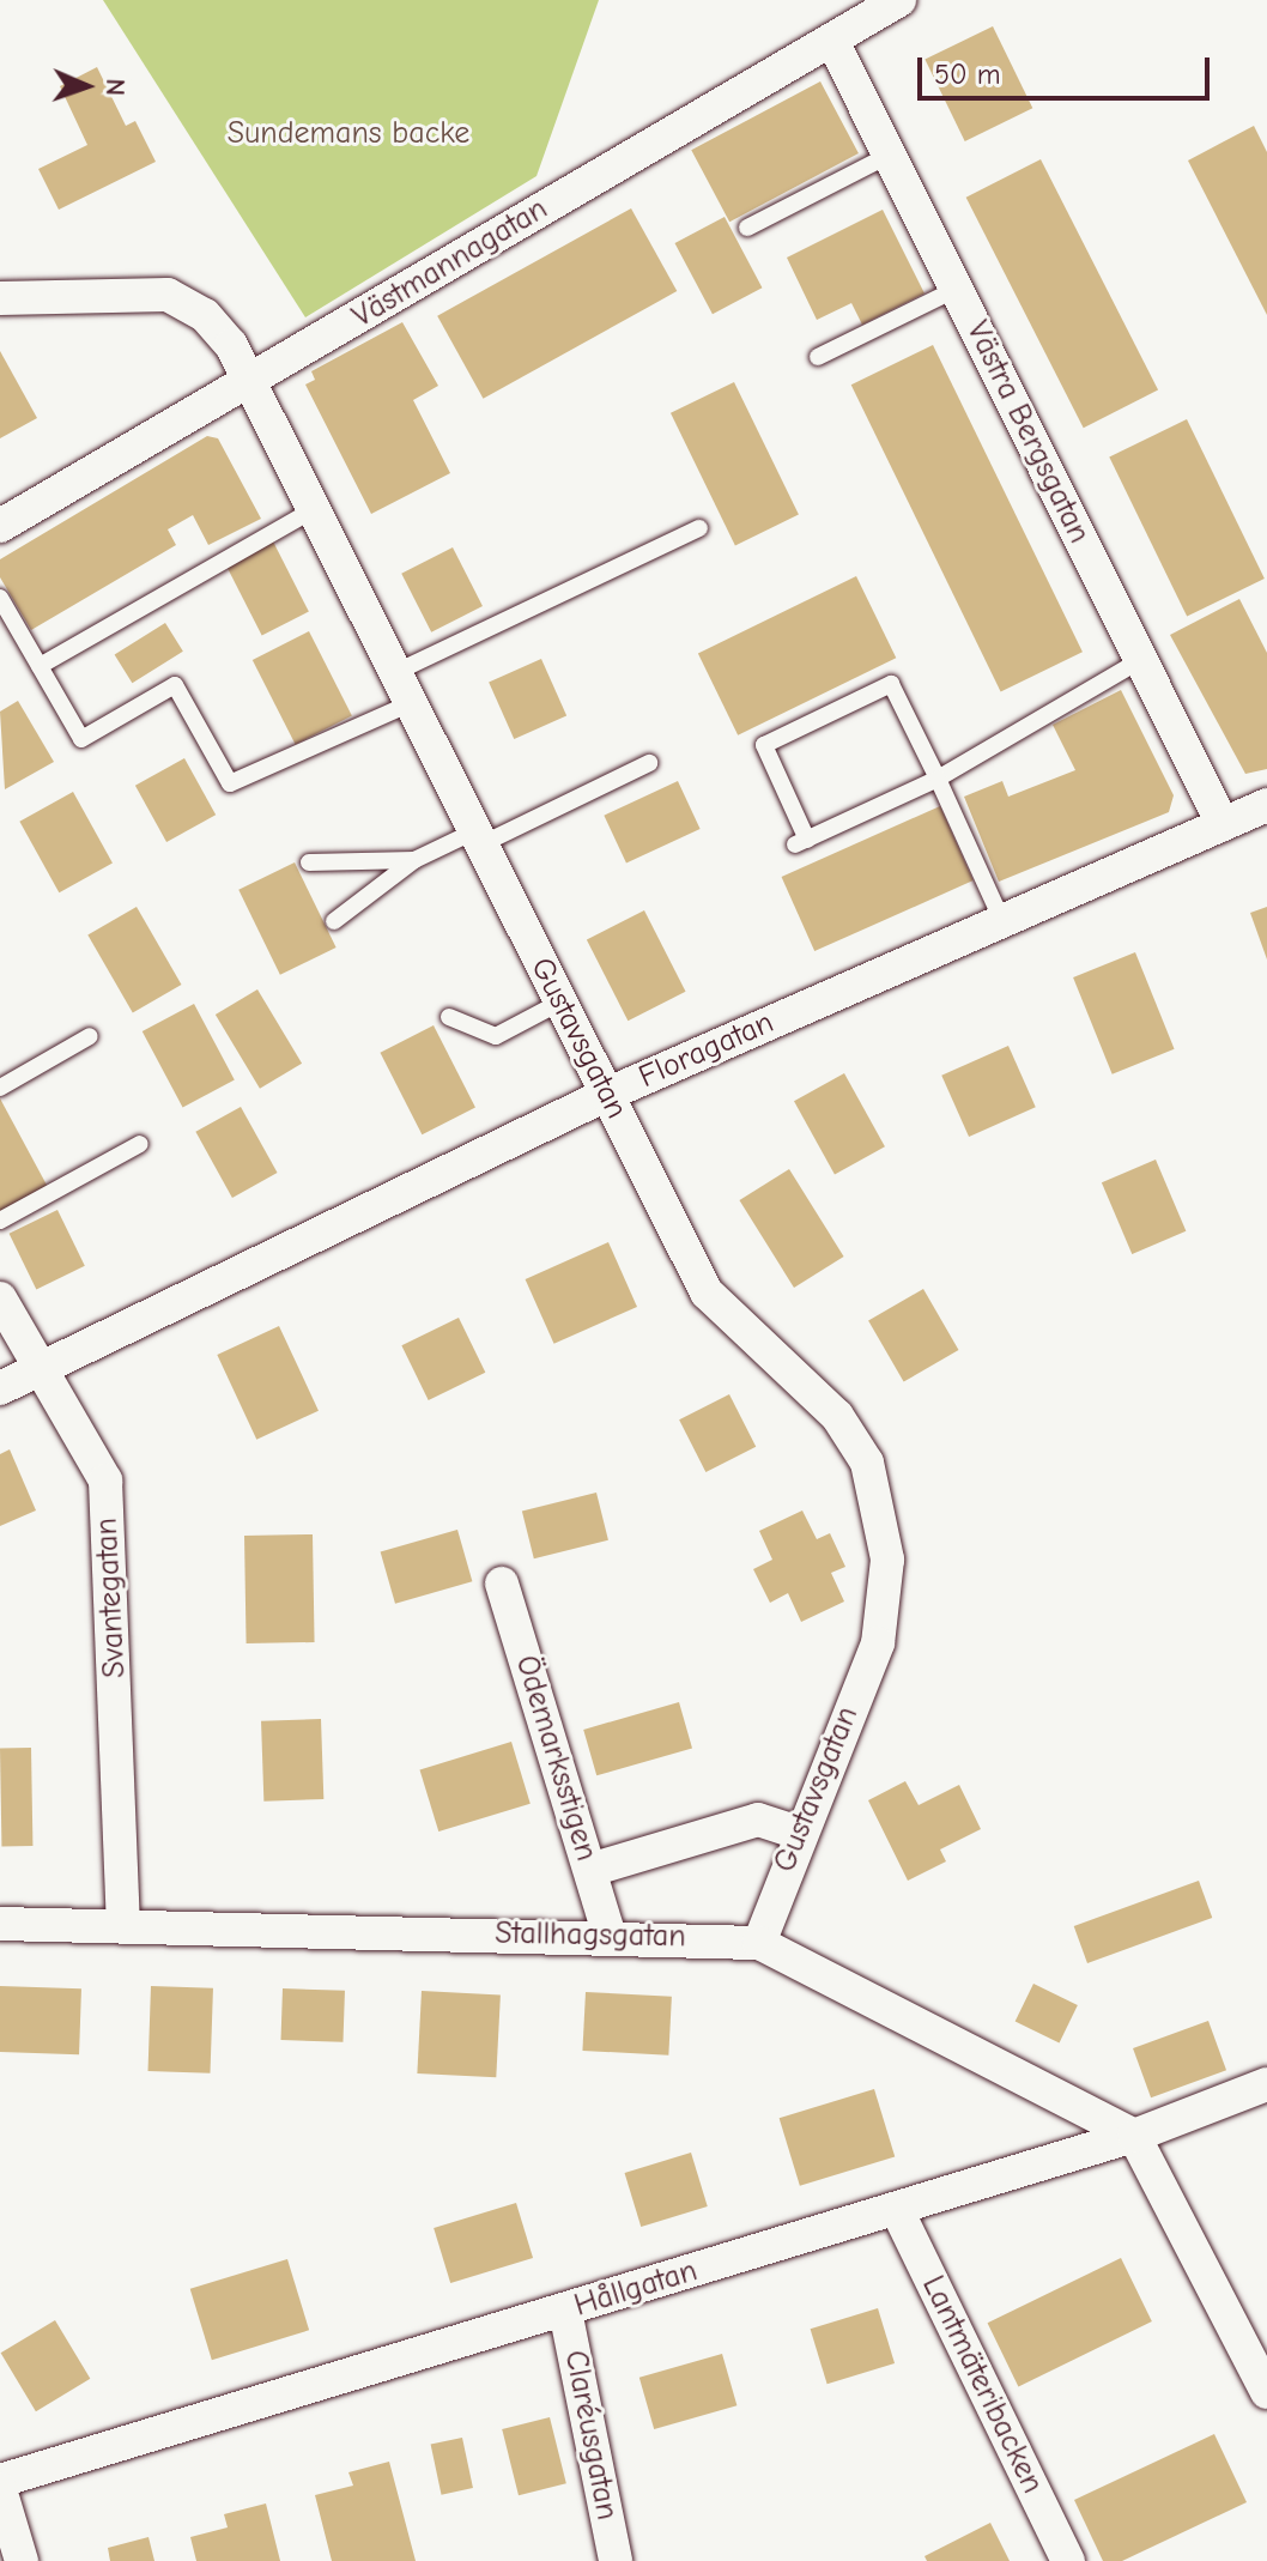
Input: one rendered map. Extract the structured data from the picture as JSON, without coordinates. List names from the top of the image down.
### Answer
{
  "streets": {
    "street": [
      "Västmannagatan",
      "Västra Bergsgatan",
      "Gustavsgatan",
      "Floragatan",
      "Svantegatan",
      "Ödemarksstigen",
      "Stallhagsgatan",
      "Hållgatan",
      "Lantmäteribacken",
      "Claréusgatan"
    ]
  },
  "crossings": [
    ["Västmannagatan", "Västra Bergsgatan"],
    ["Västmannagatan", "Gustavsgatan"],
    ["Västra Bergsgatan", "Floragatan"],
    ["Gustavsgatan", "Floragatan"],
    ["Gustavsgatan", "Stallhagsgatan"],
    ["Floragatan", "Svantegatan"],
    ["Svantegatan", "Stallhagsgatan"],
    ["Ödemarksstigen", "Stallhagsgatan"],
    ["Stallhagsgatan", "Hållgatan"],
    ["Hållgatan", "Lantmäteribacken"],
    ["Hållgatan", "Claréusgatan"]
  ],
  "parks": ["Sundemans backe"],
  "scale_bar": "50 m",
  "north": "right"
}
